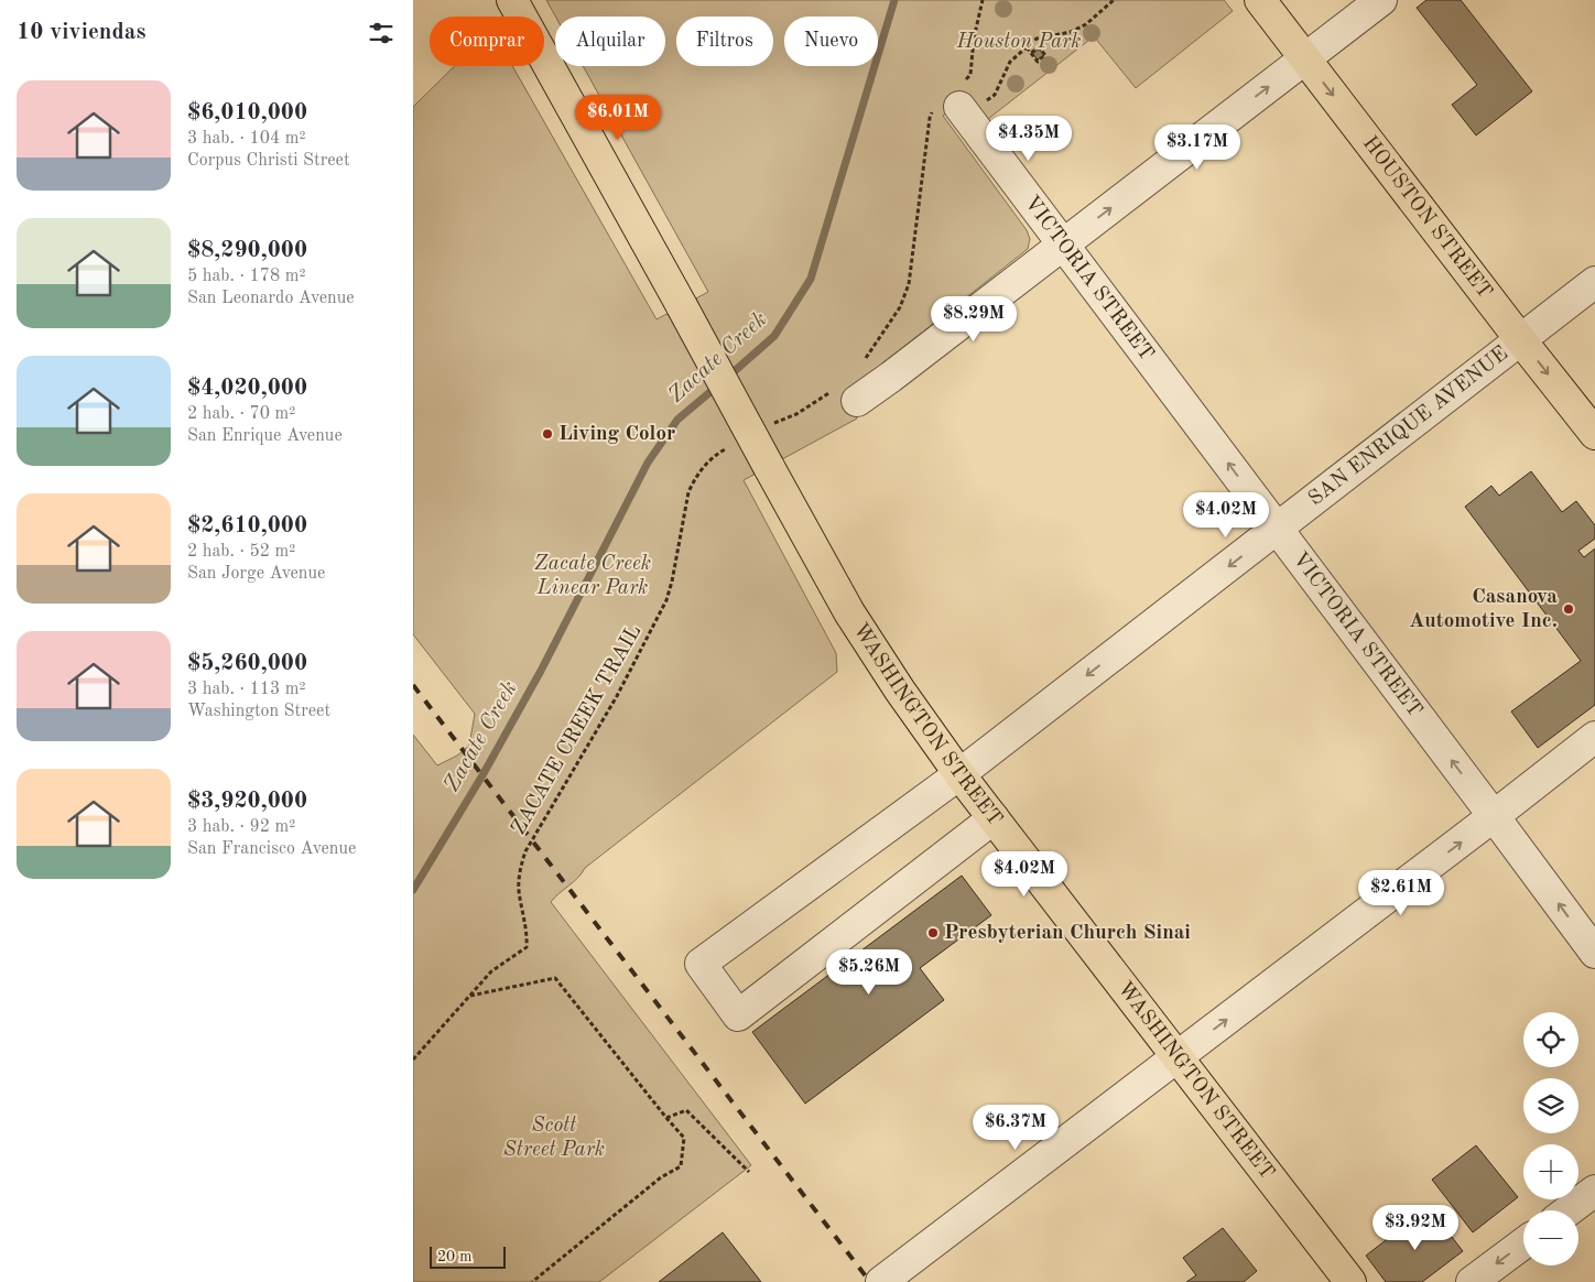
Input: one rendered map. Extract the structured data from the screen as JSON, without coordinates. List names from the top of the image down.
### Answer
{
  "streets": {
    "main road": ["HOUSTON STREET", "WASHINGTON STREET"],
    "street": ["VICTORIA STREET", "SAN ENRIQUE AVENUE"],
    "path": ["ZACATE CREEK TRAIL"]
  },
  "crossings": [
    ["HOUSTON STREET", "SAN ENRIQUE AVENUE"],
    ["VICTORIA STREET", "SAN ENRIQUE AVENUE"],
    ["SAN ENRIQUE AVENUE", "WASHINGTON STREET"]
  ],
  "one_way": ["HOUSTON STREET", "VICTORIA STREET"],
  "water": ["Zacate Creek"],
  "parks": ["Houston Park", "Zacate Creek Linear Park", "Scott Street Park"],
  "places": ["Living Color", "Casanova Automotive Inc.", "Presbyterian Church Sinai"],
  "scale_bar": "20 m",
  "page": {
    "heading": "10 viviendas",
    "chip": [
      "Comprar",
      "Alquilar",
      "Filtros",
      "Nuevo"
    ],
    "list": [
      {
        "name": "$6,010,000",
        "note": "3 hab. · 104 m² · Corpus Christi Street"
      },
      {
        "name": "$8,290,000",
        "note": "5 hab. · 178 m² · San Leonardo Avenue"
      },
      {
        "name": "$4,020,000",
        "note": "2 hab. · 70 m² · San Enrique Avenue"
      },
      {
        "name": "$2,610,000",
        "note": "2 hab. · 52 m² · San Jorge Avenue"
      },
      {
        "name": "$5,260,000",
        "note": "3 hab. · 113 m² · Washington Street"
      },
      {
        "name": "$3,920,000",
        "note": "3 hab. · 92 m² · San Francisco Avenue"
      }
    ],
    "price": [
      "$6.01M",
      "$4.35M",
      "$3.17M",
      "$8.29M",
      "$4.02M",
      "$4.02M",
      "$2.61M",
      "$5.26M",
      "$6.37M",
      "$3.92M"
    ],
    "map_buttons": ["+", "−"],
    "scale": "20 m"
  }
}
